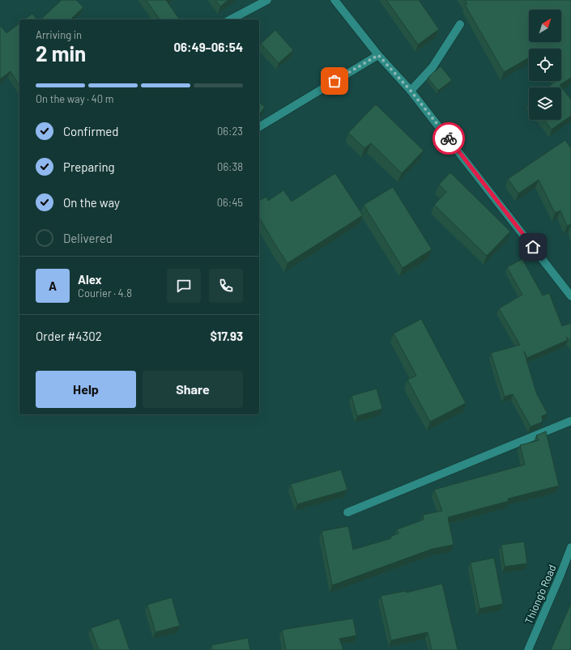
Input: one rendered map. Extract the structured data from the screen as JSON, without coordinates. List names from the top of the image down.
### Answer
{
  "streets": {
    "street": ["Thiong'o Road"]
  },
  "north": "top right",
  "page": {
    "heading": ["2 min", "Arriving in", "06:49–06:54"],
    "panel": [
      "Alex",
      "Courier · 4.8",
      "Order #4302",
      "$17.93"
    ],
    "bar": "On the way · 40 m",
    "list": [
      ["Confirmed", "06:23"],
      ["Preparing", "06:38"],
      ["On the way", "06:45"],
      "Delivered"
    ],
    "round": "A",
    "buttons": ["Help", "Share"]
  }
}
